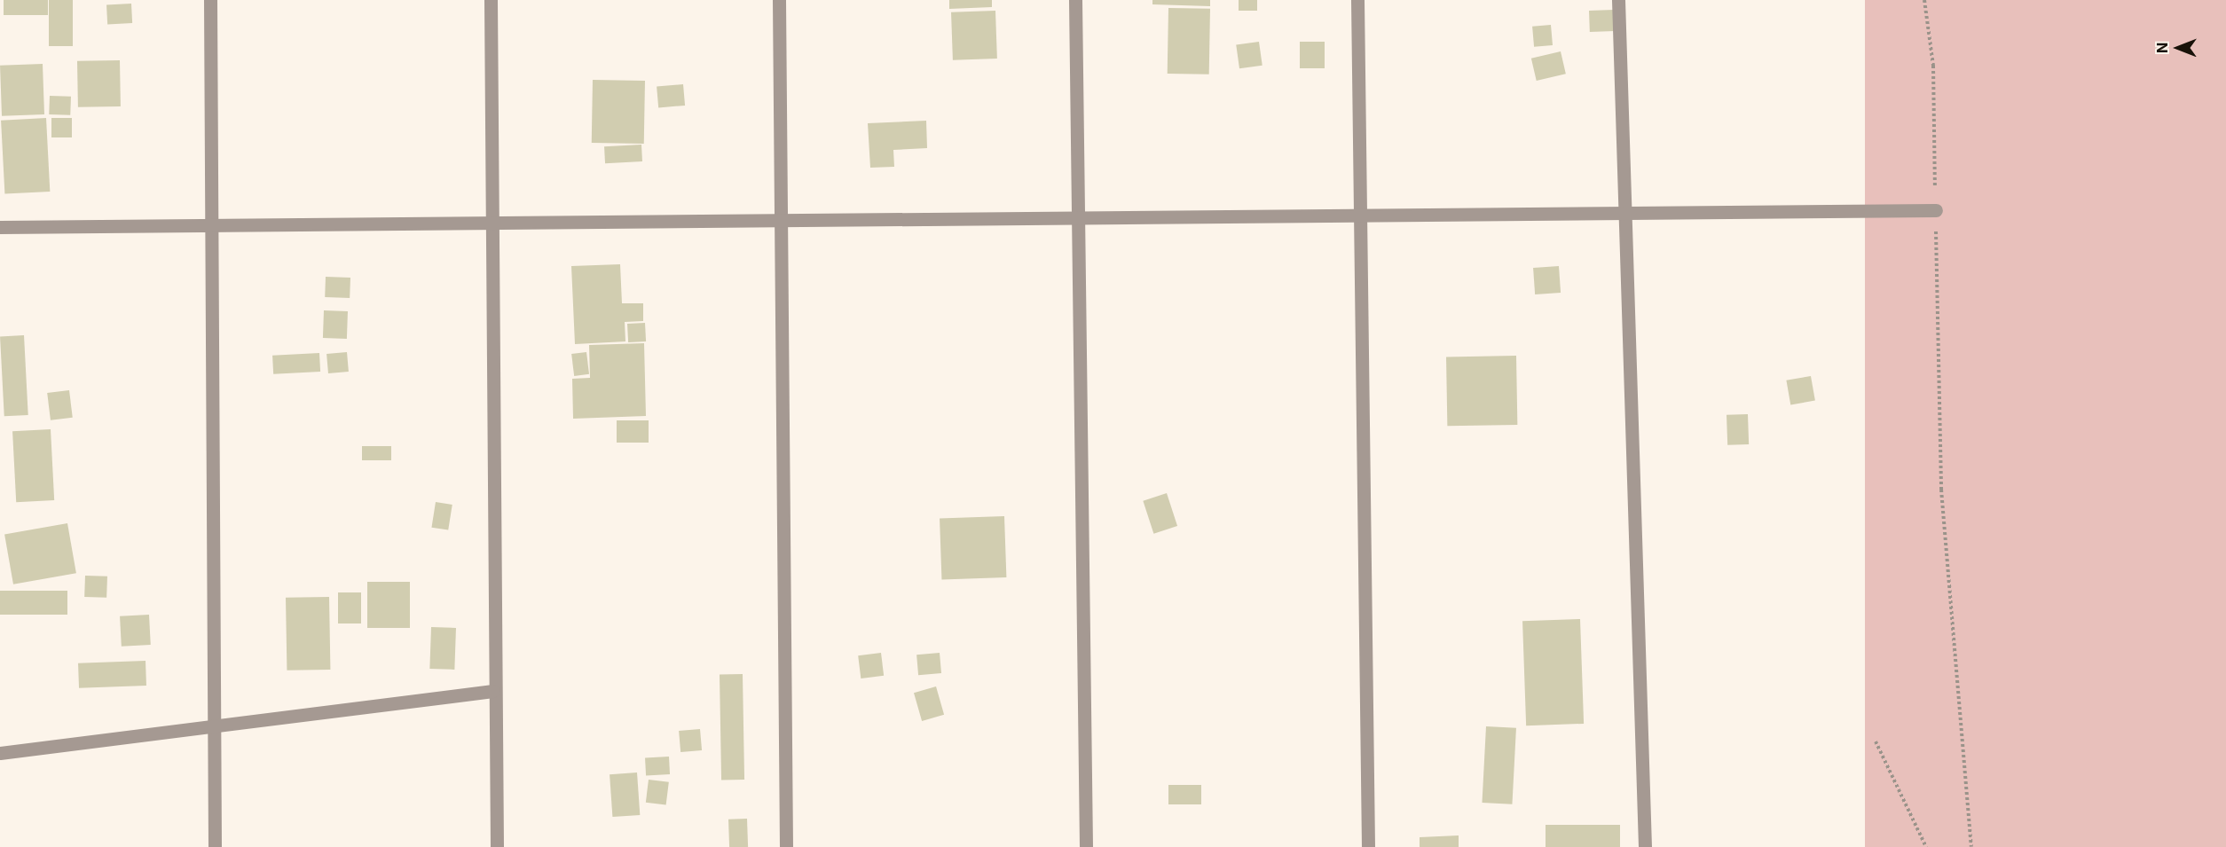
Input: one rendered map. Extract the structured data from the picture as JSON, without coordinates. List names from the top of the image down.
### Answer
{
  "north": "left"
}
